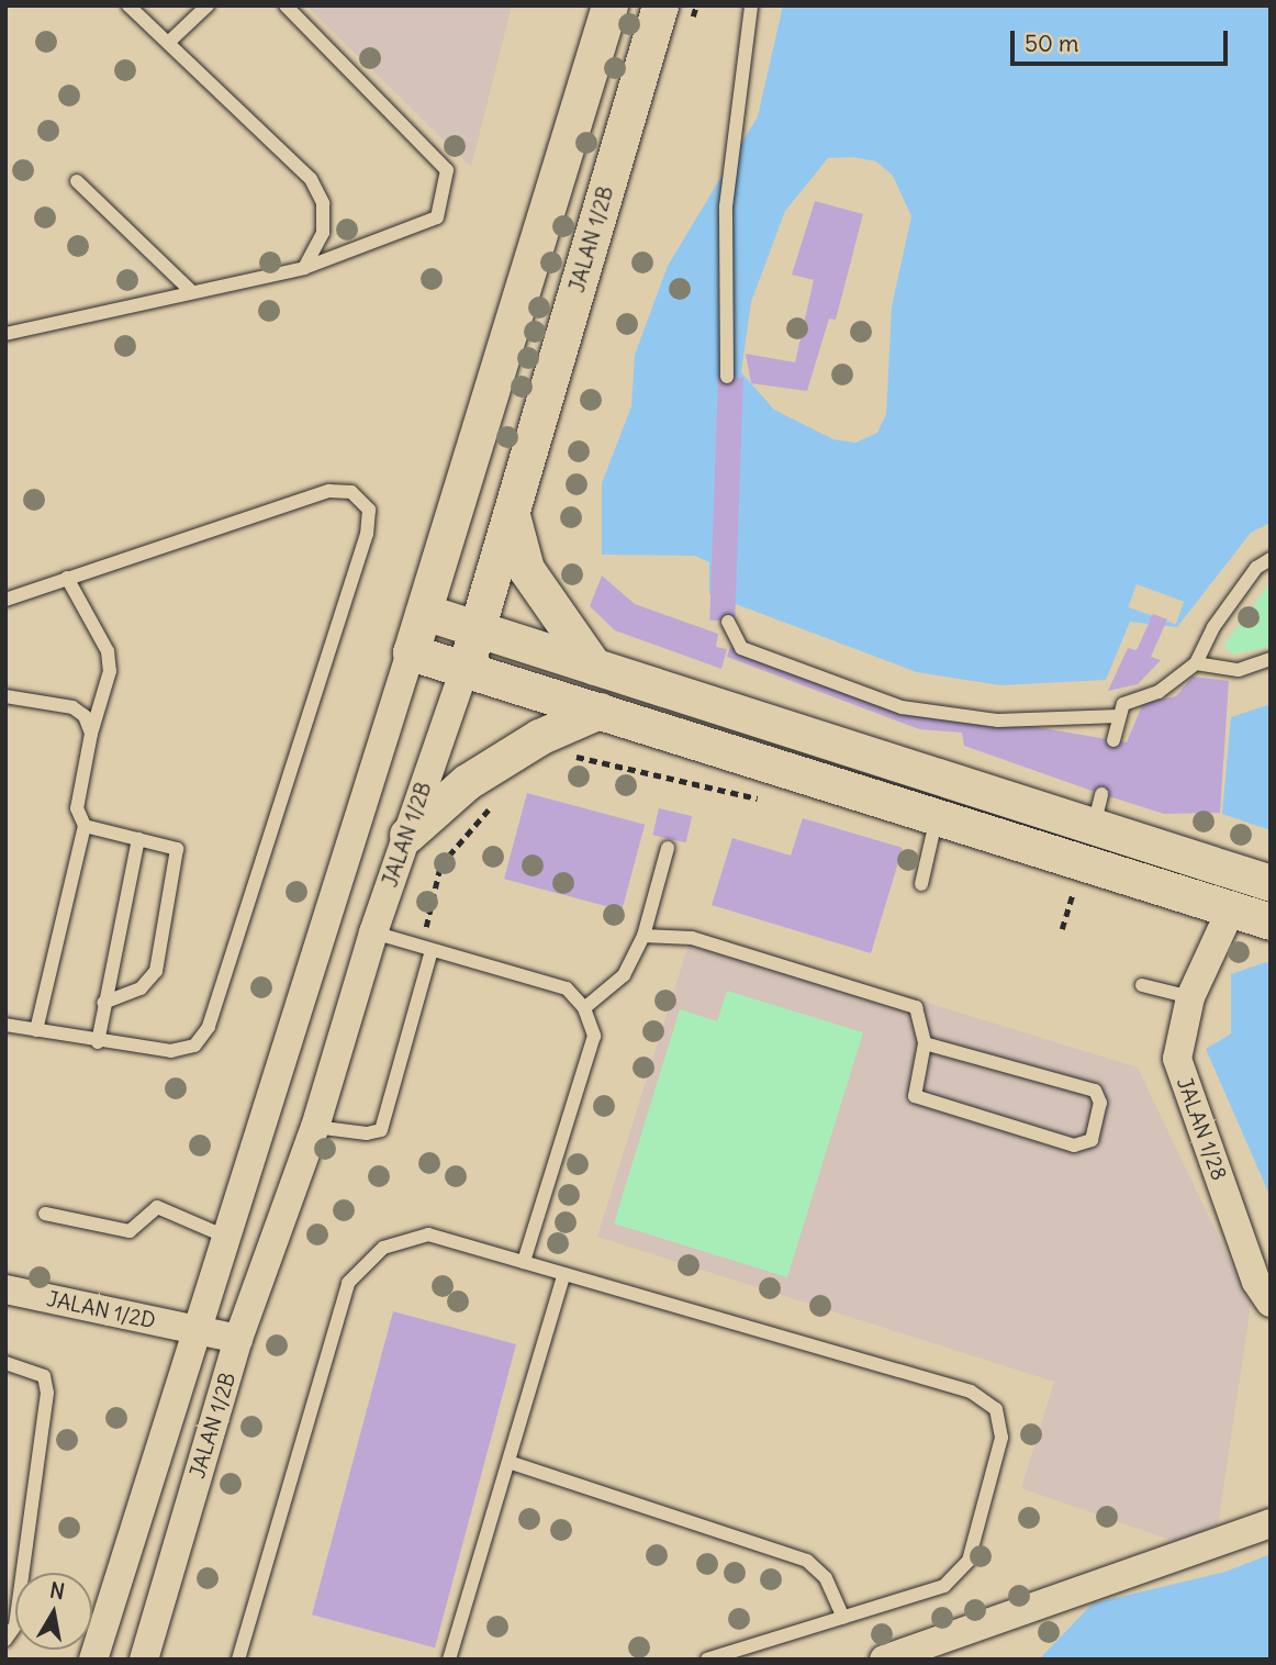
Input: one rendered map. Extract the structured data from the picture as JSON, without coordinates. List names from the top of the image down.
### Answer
{
  "streets": {
    "street": ["JALAN 1/2B", "JALAN 1/28", "JALAN 1/2D"]
  },
  "crossings": [
    ["JALAN 1/2B", "JALAN 1/2D"]
  ],
  "scale_bar": "50 m",
  "north": "top"
}
